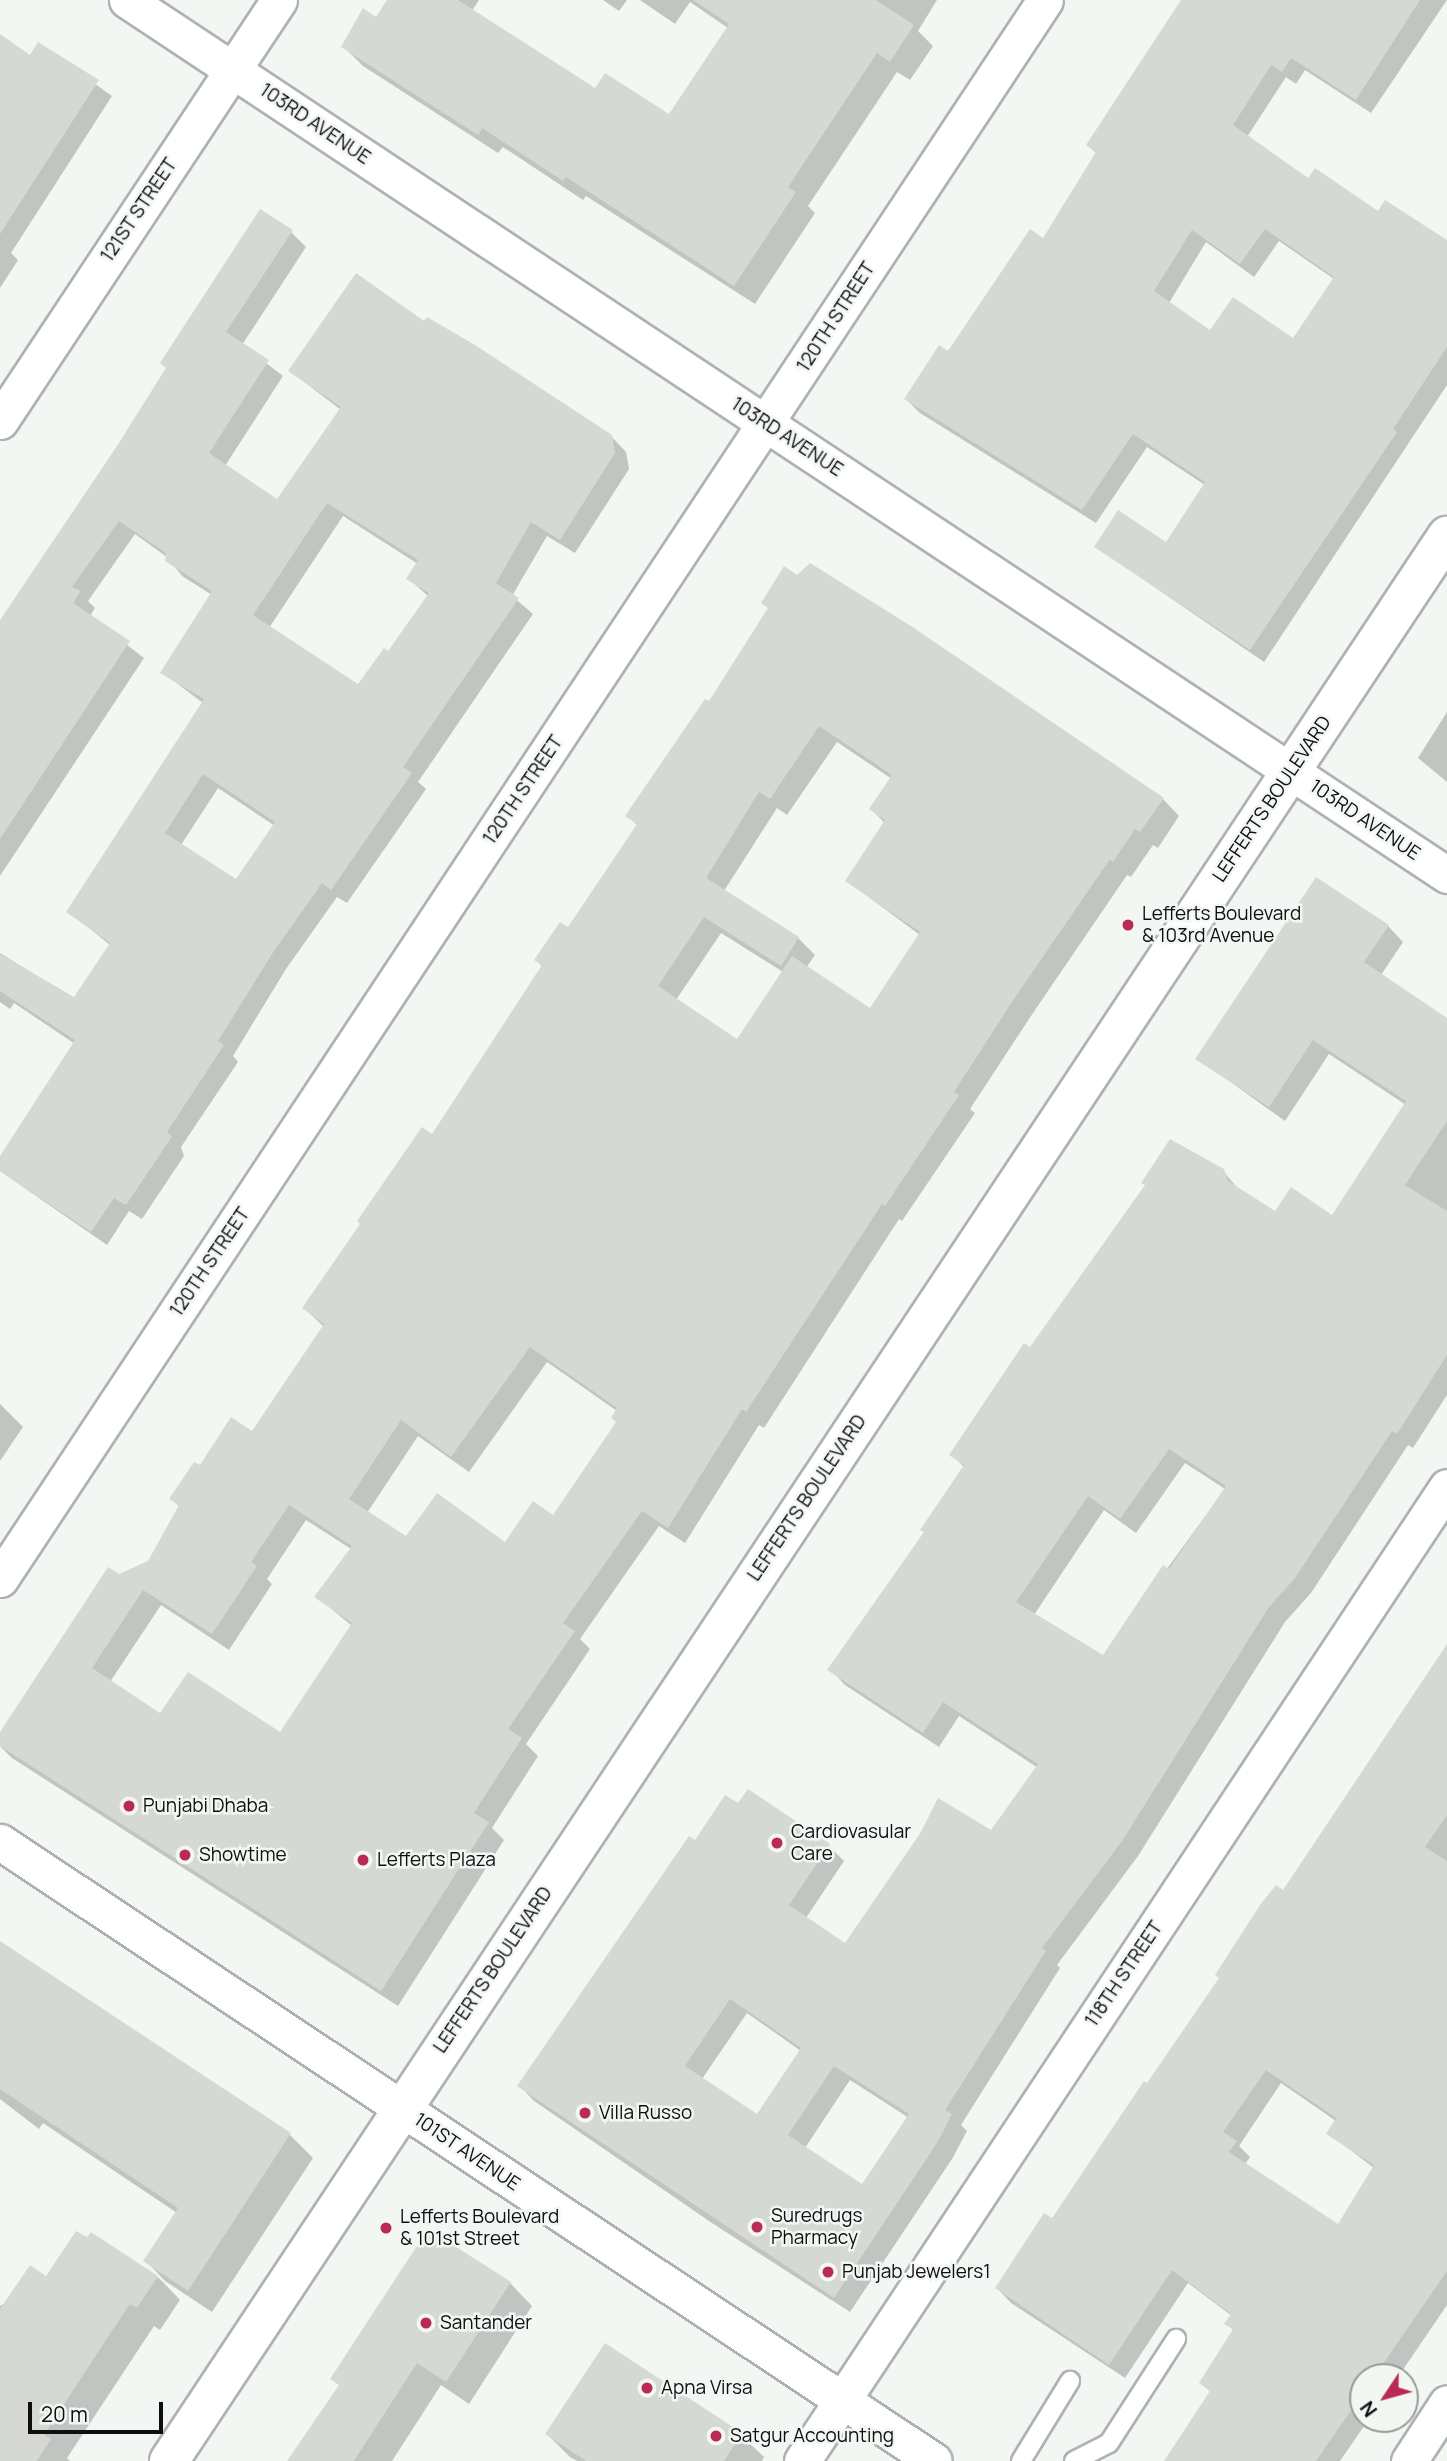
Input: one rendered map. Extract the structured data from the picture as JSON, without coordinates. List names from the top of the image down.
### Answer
{
  "streets": {
    "street": [
      "103RD AVENUE",
      "121ST STREET",
      "120TH STREET",
      "LEFFERTS BOULEVARD",
      "118TH STREET",
      "101ST AVENUE"
    ]
  },
  "crossings": [
    ["103RD AVENUE", "121ST STREET"],
    ["103RD AVENUE", "120TH STREET"],
    ["103RD AVENUE", "LEFFERTS BOULEVARD"],
    ["LEFFERTS BOULEVARD", "101ST AVENUE"],
    ["118TH STREET", "101ST AVENUE"]
  ],
  "places": [
    "Lefferts Boulevard & 103rd Avenue",
    "Punjabi Dhaba",
    "Cardiovasular Care",
    "Showtime",
    "Lefferts Plaza",
    "Villa Russo",
    "Suredrugs Pharmacy",
    "Lefferts Boulevard & 101st Street",
    "Punjab Jewelers1",
    "Santander",
    "Apna Virsa",
    "Satgur Accounting"
  ],
  "scale_bar": "20 m",
  "north": "bottom left"
}
